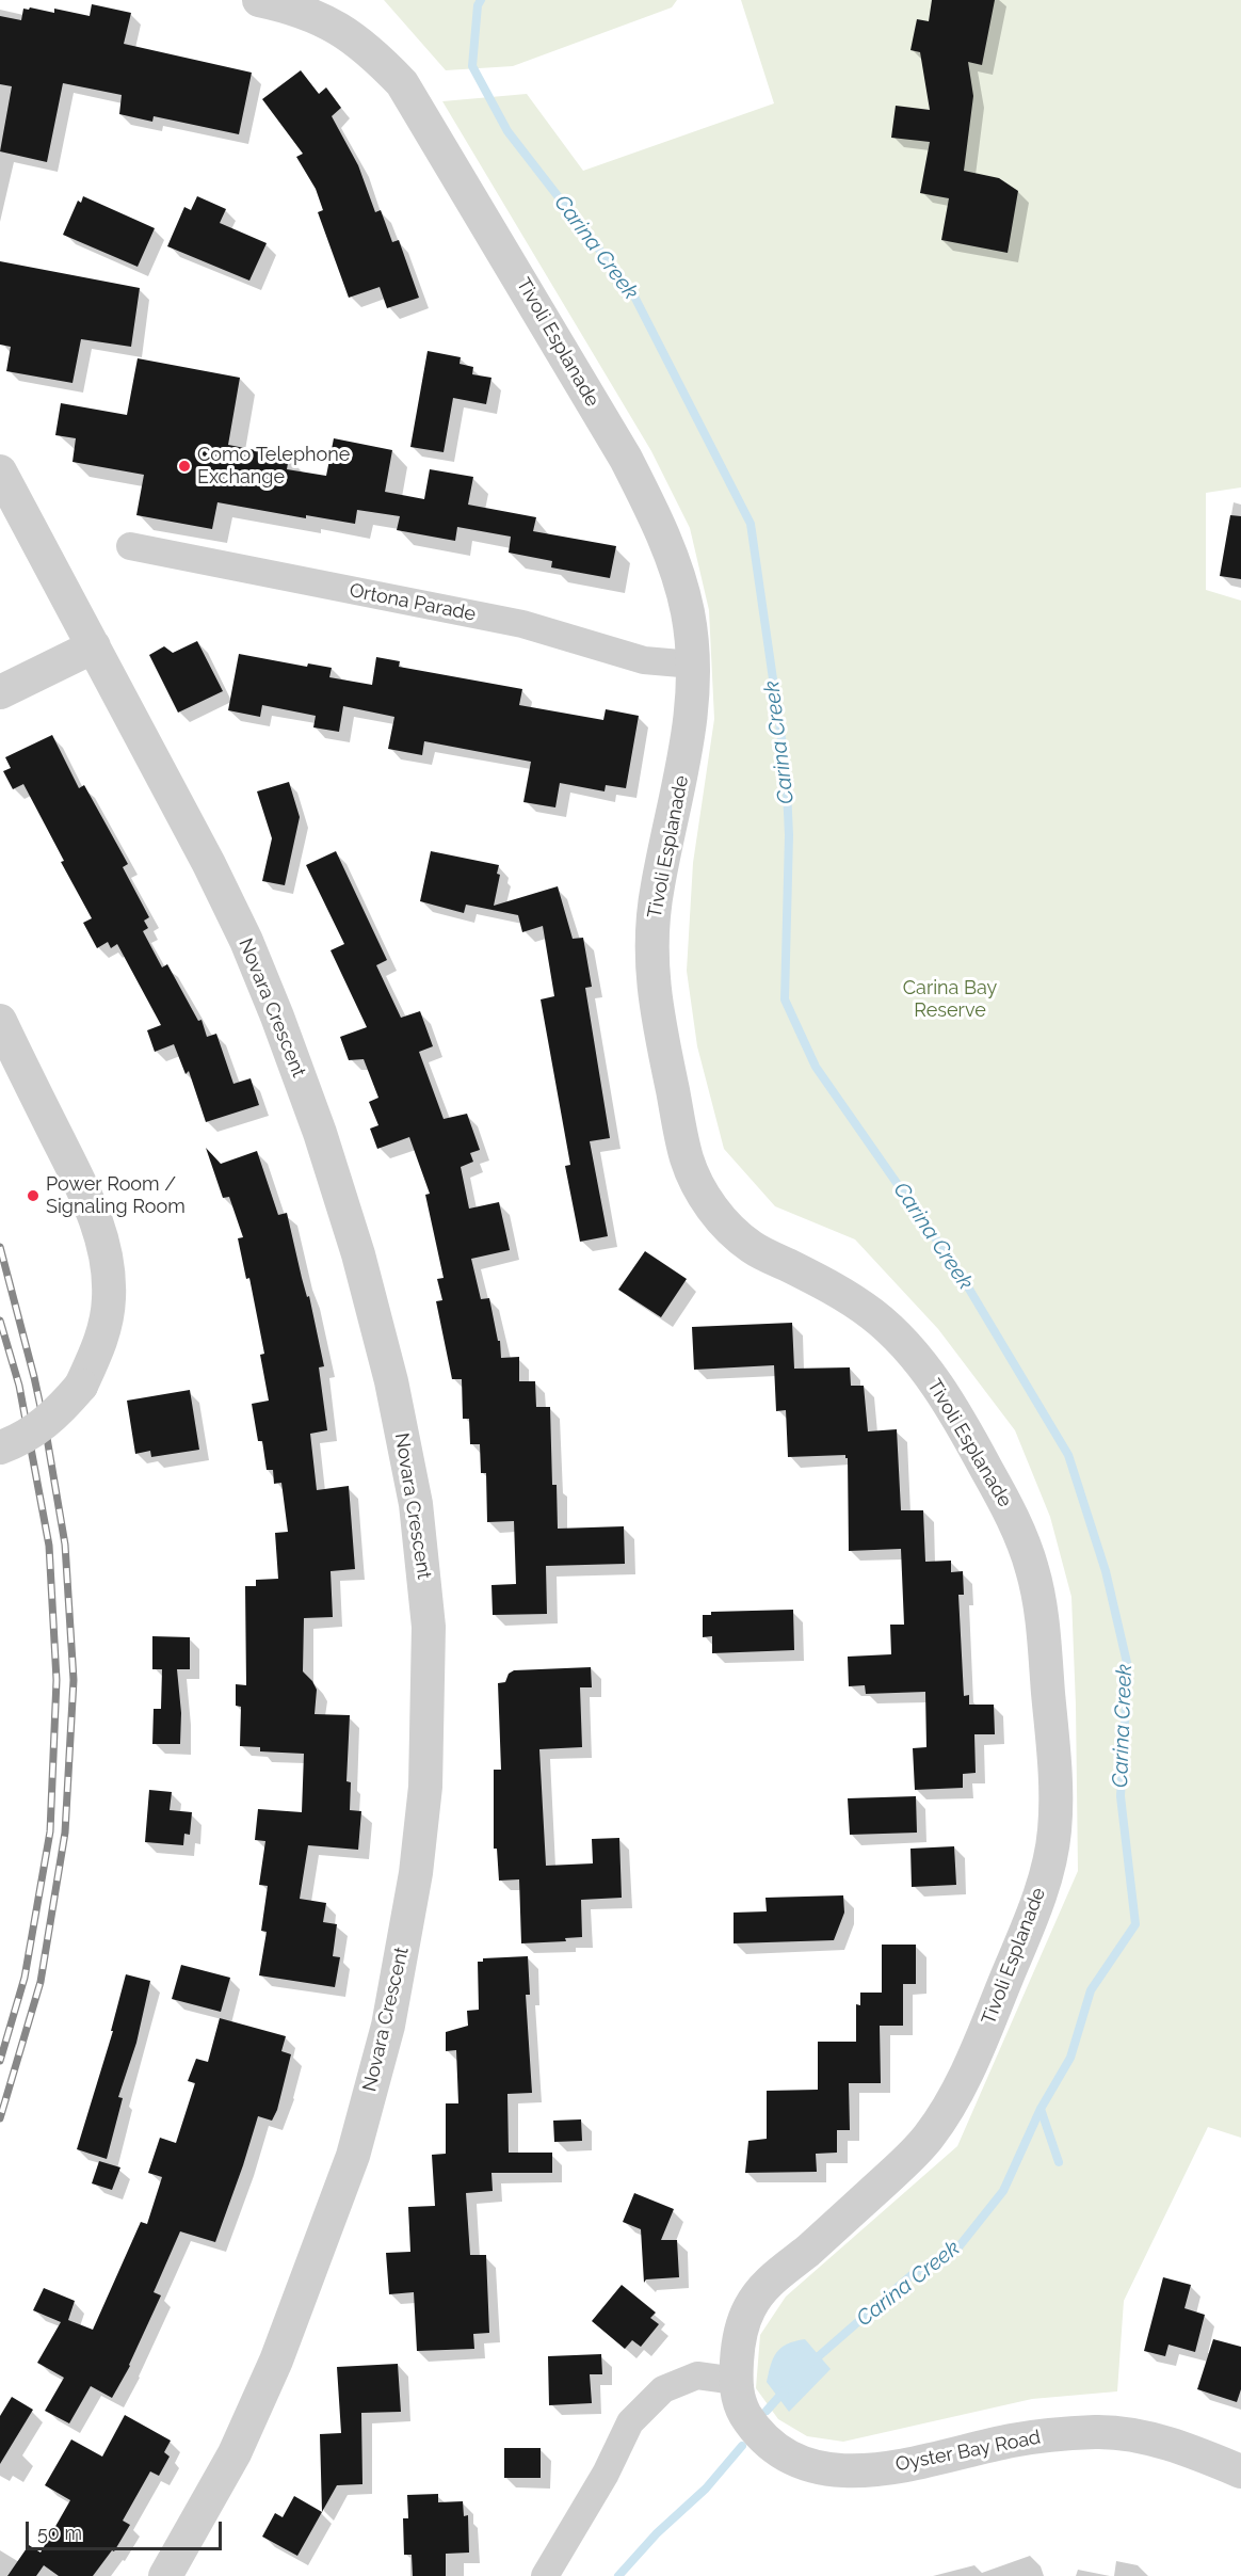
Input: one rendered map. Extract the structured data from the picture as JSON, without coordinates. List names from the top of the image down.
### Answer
{
  "streets": {
    "street": [
      "Tivoli Esplanade",
      "Ortona Parade",
      "Novara Crescent",
      "Oyster Bay Road"
    ]
  },
  "crossings": [
    ["Tivoli Esplanade", "Ortona Parade"],
    ["Tivoli Esplanade", "Oyster Bay Road"]
  ],
  "water": ["Carina Creek"],
  "parks": ["Carina Bay Reserve"],
  "places": ["Como Telephone Exchange", "Power Room / Signaling Room"],
  "scale_bar": "50 m"
}
